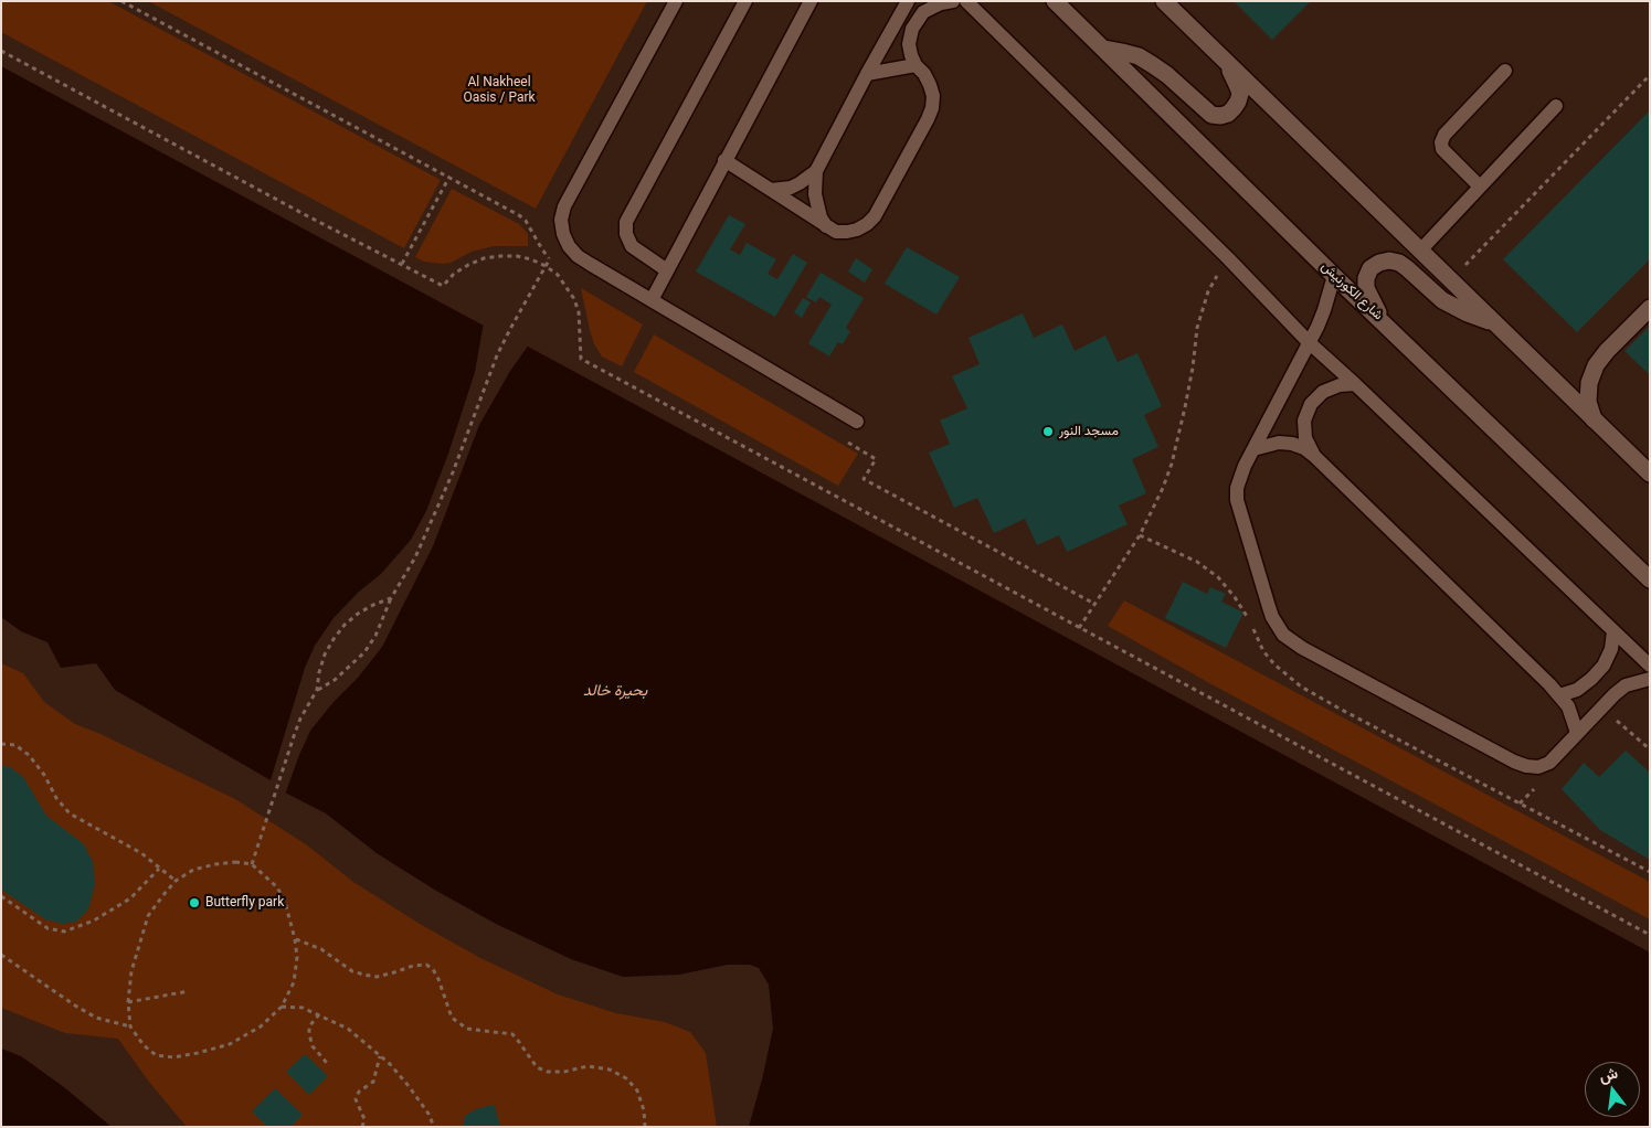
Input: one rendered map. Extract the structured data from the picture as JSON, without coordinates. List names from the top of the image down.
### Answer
{
  "streets": {
    "main road": ["شارع الكورنيش"]
  },
  "water": ["بحيرة خالد"],
  "parks": ["Al Nakheel Oasis / Park"],
  "places": ["مسجد النور", "Butterfly park"],
  "north": "top"
}
